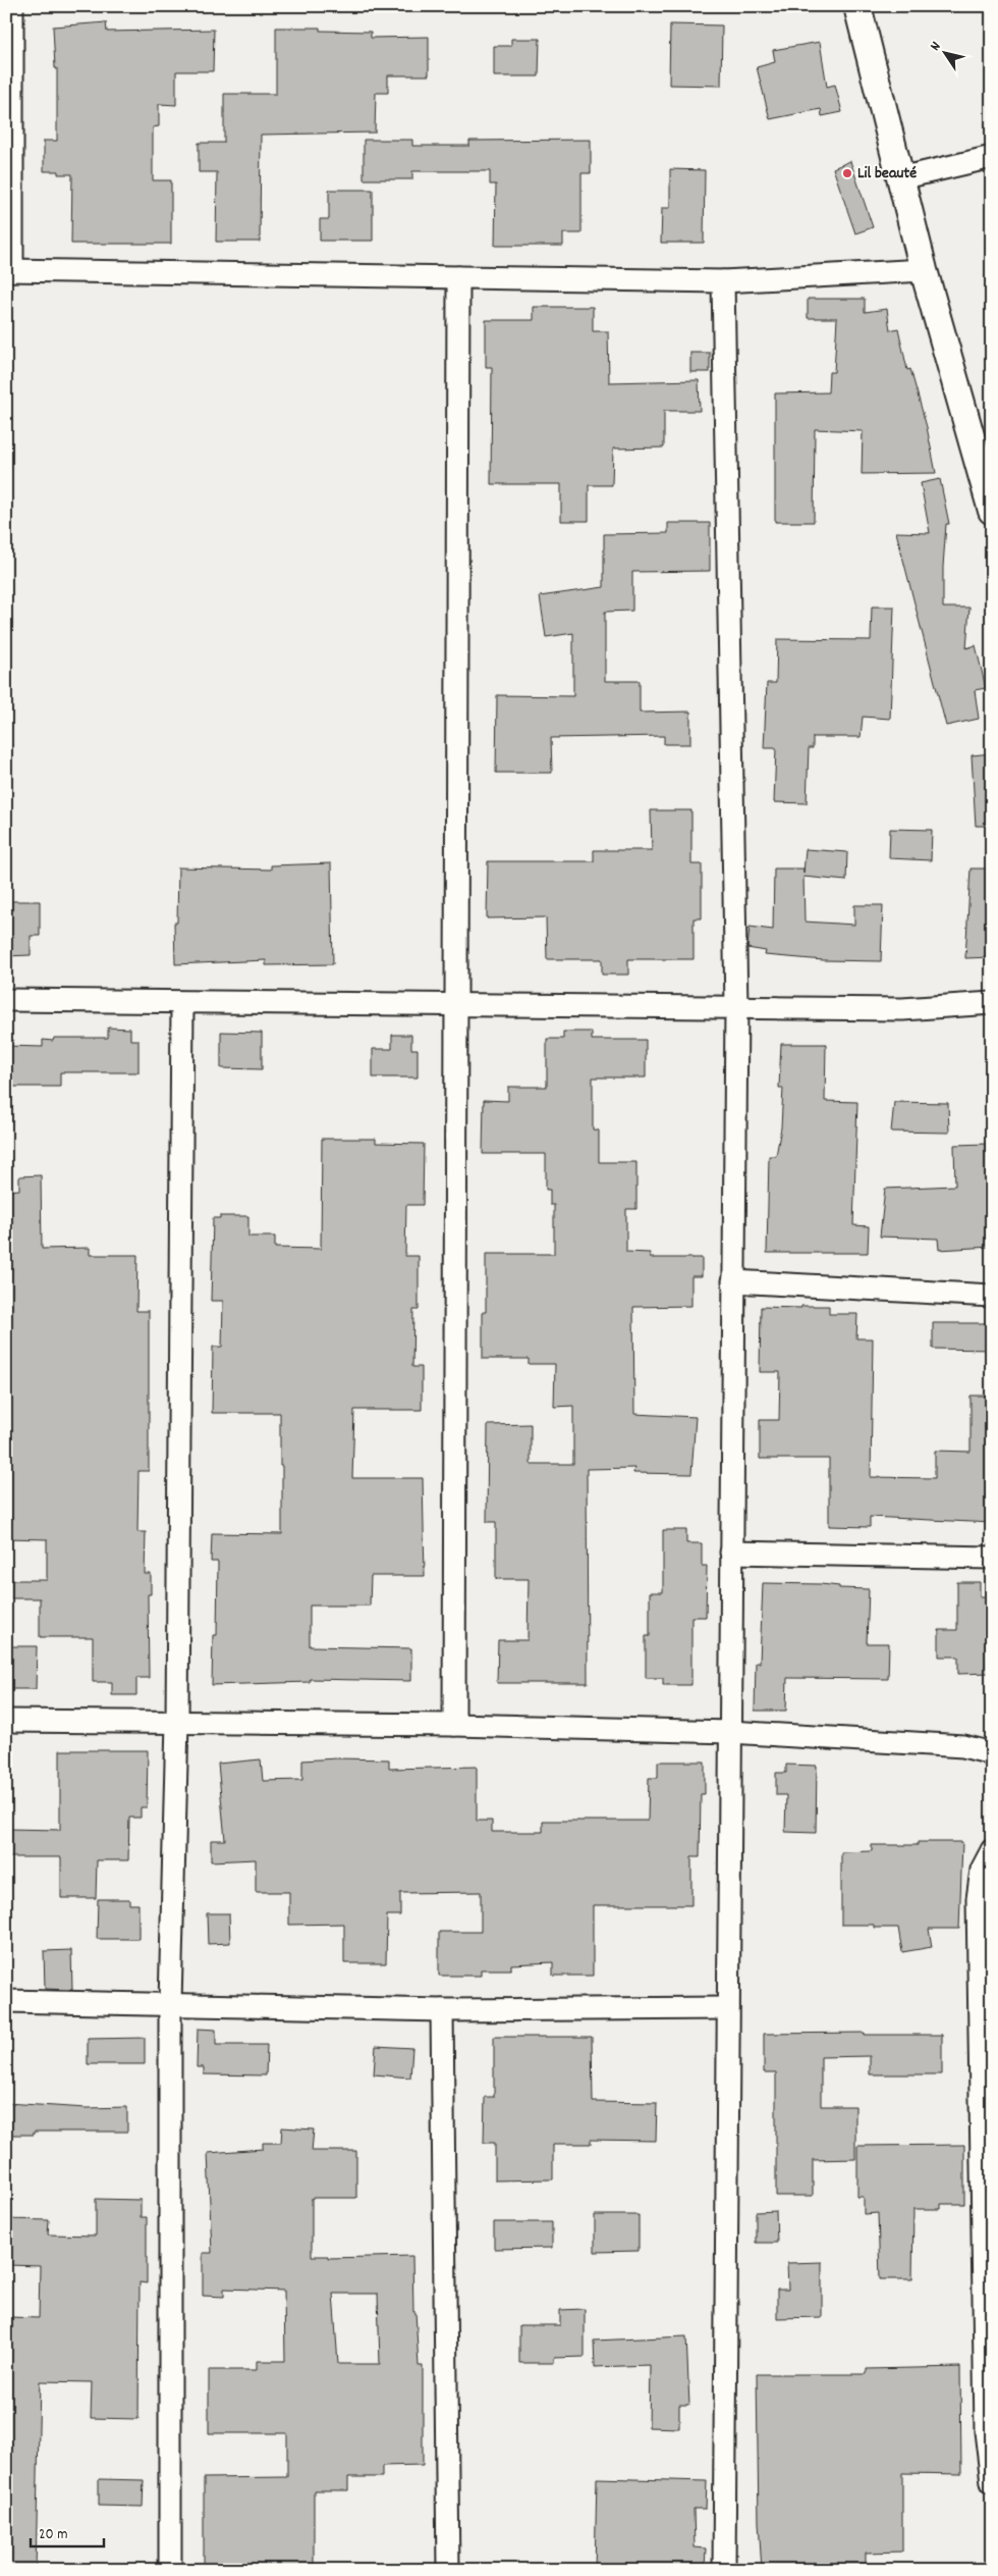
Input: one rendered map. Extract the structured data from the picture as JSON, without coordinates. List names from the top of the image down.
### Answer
{
  "places": ["Lil beauté"],
  "scale_bar": "20 m",
  "north": "top left"
}
